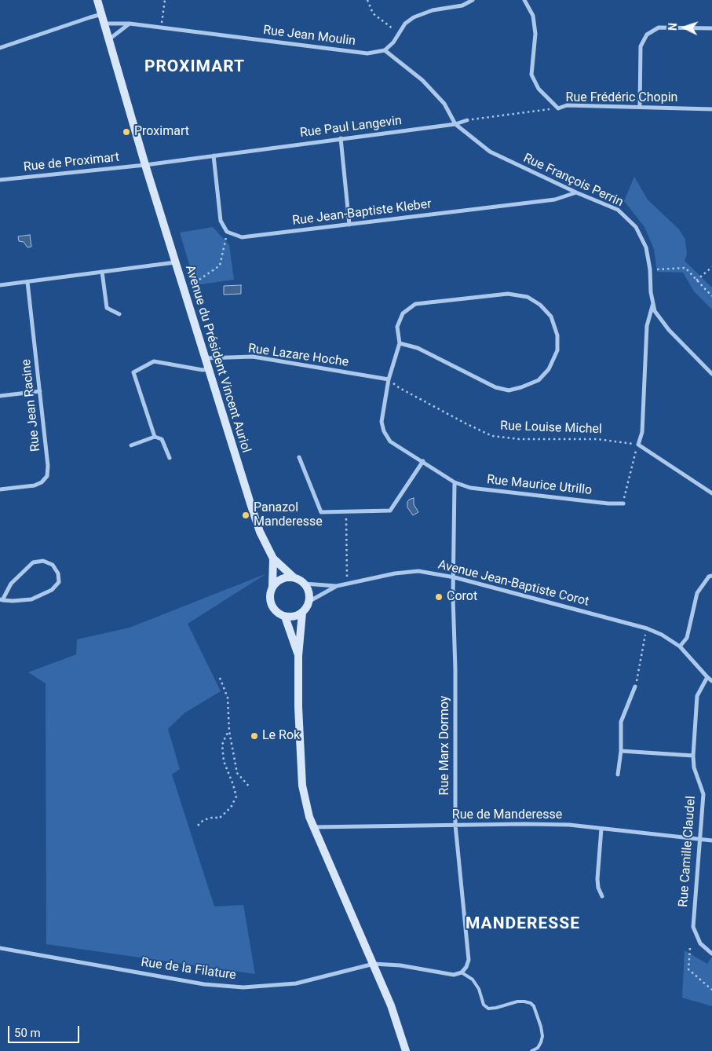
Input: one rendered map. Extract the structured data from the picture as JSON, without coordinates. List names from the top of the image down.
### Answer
{
  "streets": {
    "street": [
      "Rue Jean Moulin",
      "Rue Frédéric Chopin",
      "Rue Paul Langevin",
      "Rue de Proximart",
      "Rue François Perrin",
      "Rue Jean-Baptiste Kleber",
      "Rue Lazare Hoche",
      "Avenue du Président Vincent Auriol",
      "Rue Jean Racine",
      "Rue Maurice Utrillo",
      "Avenue Jean-Baptiste Corot",
      "Rue Marx Dormoy",
      "Rue de Manderesse",
      "Rue Camille Claudel",
      "Rue de la Filature"
    ],
    "path": ["Rue Louise Michel"]
  },
  "crossings": [
    ["Rue Jean Moulin", "Avenue du Président Vincent Auriol"],
    ["Rue Paul Langevin", "Rue de Proximart"],
    ["Rue Paul Langevin", "Rue François Perrin"],
    ["Rue Paul Langevin", "Avenue du Président Vincent Auriol"],
    ["Rue de Proximart", "Avenue du Président Vincent Auriol"],
    ["Rue François Perrin", "Rue Jean-Baptiste Kleber"],
    ["Rue Lazare Hoche", "Avenue du Président Vincent Auriol"],
    ["Rue Lazare Hoche", "Rue Louise Michel"],
    ["Rue Lazare Hoche", "Rue Maurice Utrillo"],
    ["Avenue du Président Vincent Auriol", "Avenue Jean-Baptiste Corot"],
    ["Rue Louise Michel", "Rue Maurice Utrillo"],
    ["Rue Maurice Utrillo", "Rue Marx Dormoy"],
    ["Avenue Jean-Baptiste Corot", "Rue Marx Dormoy"],
    ["Avenue Jean-Baptiste Corot", "Rue Camille Claudel"],
    ["Rue Marx Dormoy", "Rue de Manderesse"],
    ["Rue Marx Dormoy", "Rue de la Filature"],
    ["Rue de Manderesse", "Rue Camille Claudel"]
  ],
  "districts": ["PROXIMART", "MANDERESSE"],
  "places": [
    "Proximart",
    "Panazol Manderesse",
    "Corot",
    "Le Rok"
  ],
  "scale_bar": "50 m",
  "north": "left"
}
